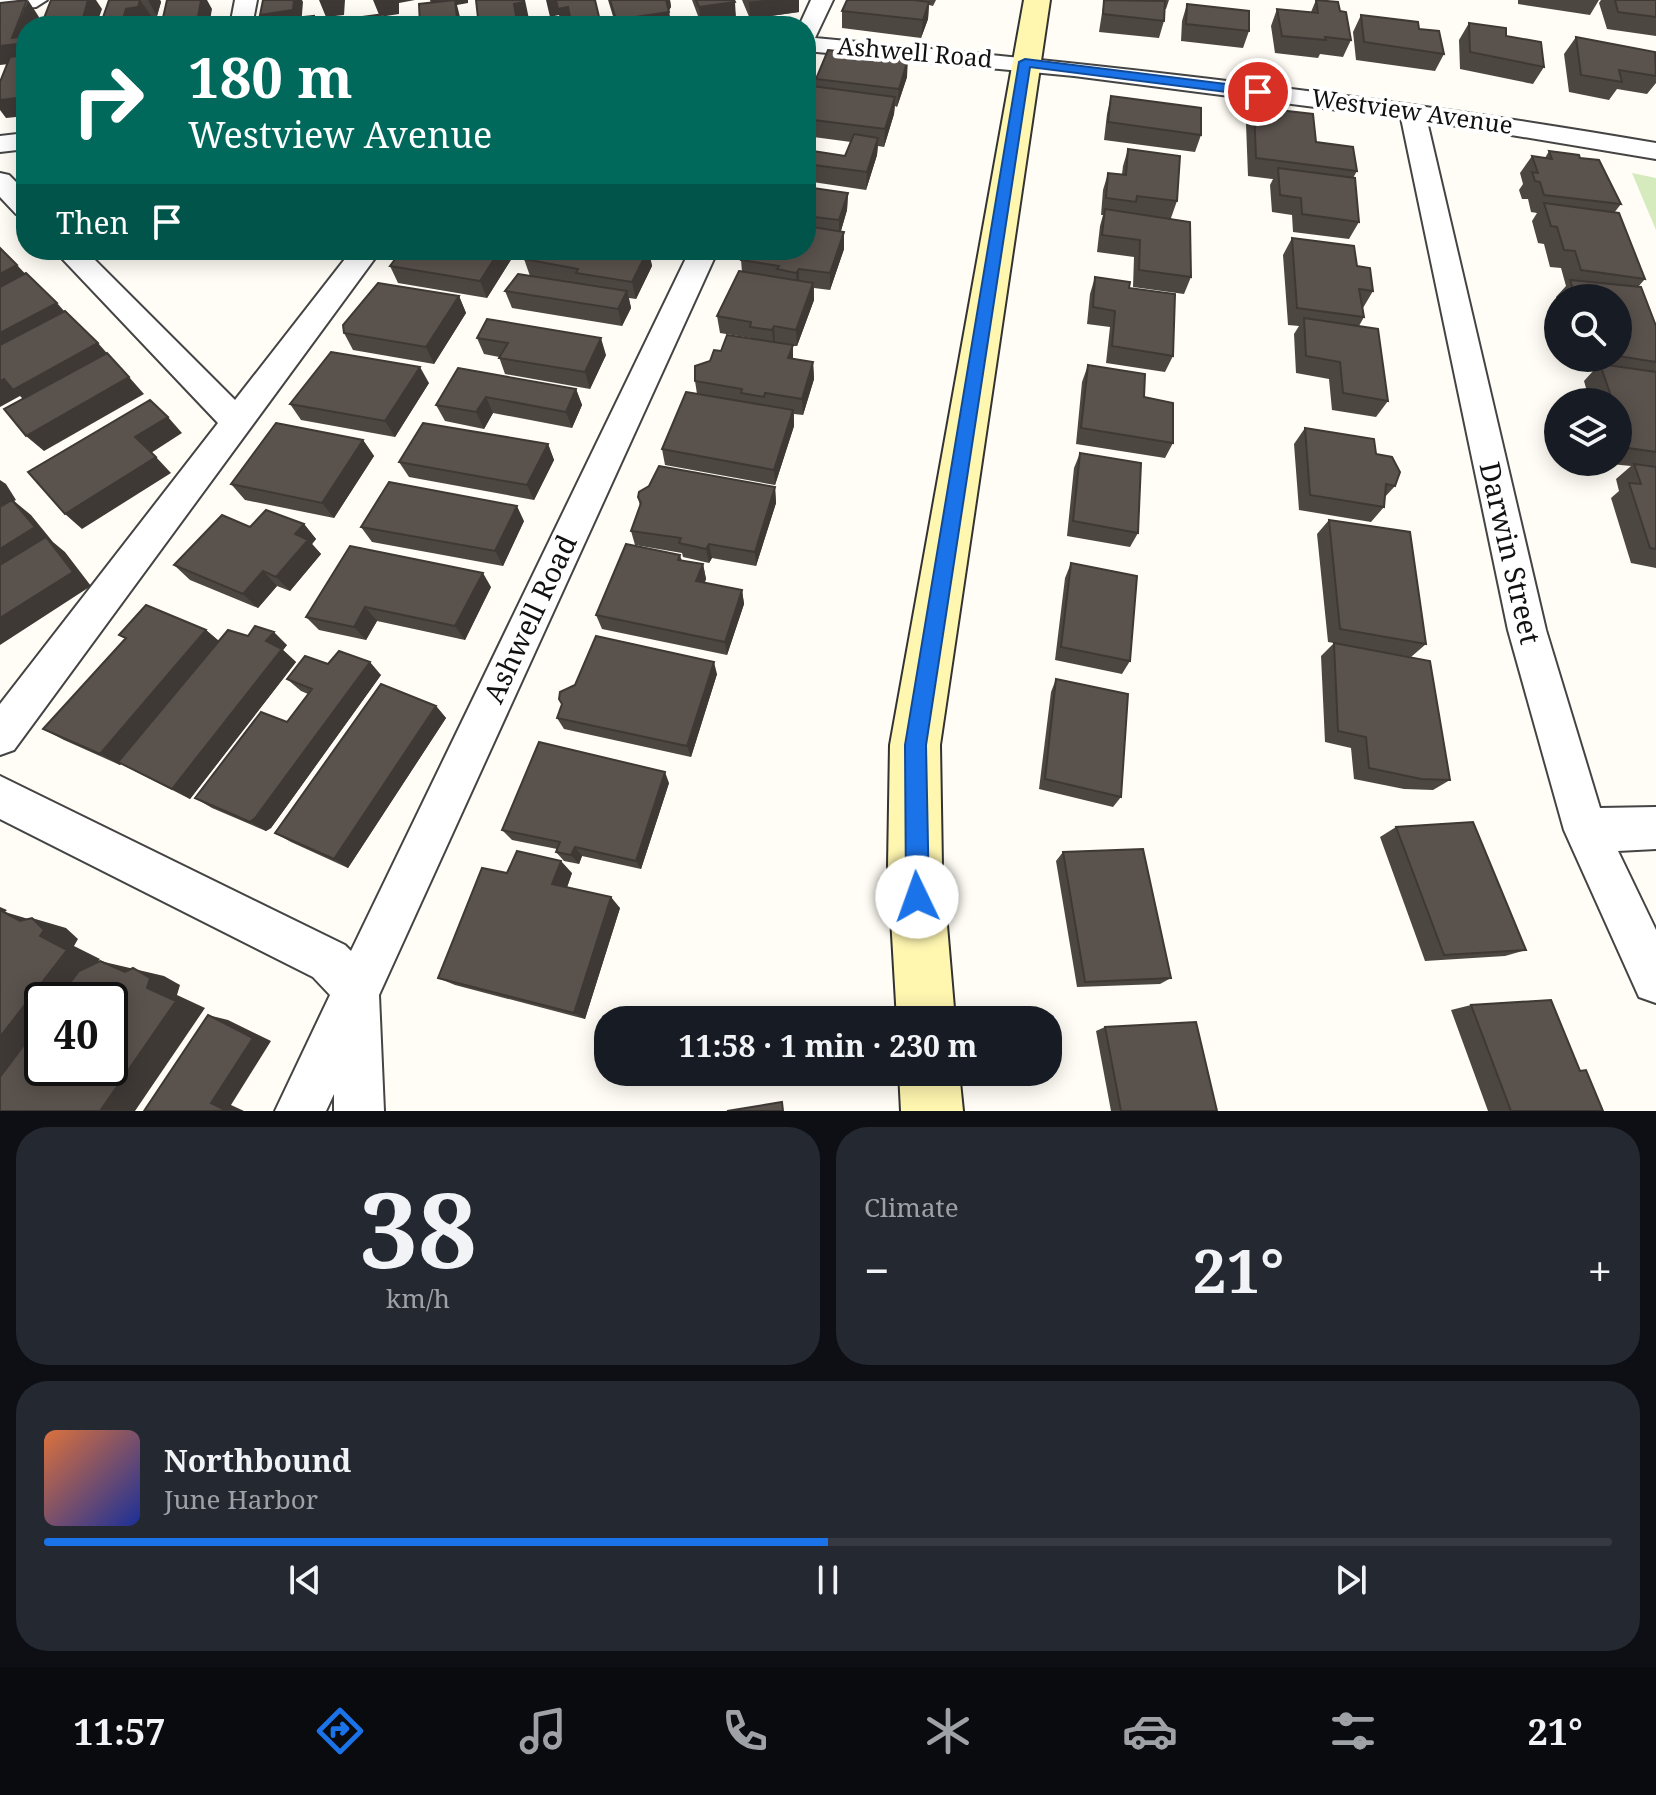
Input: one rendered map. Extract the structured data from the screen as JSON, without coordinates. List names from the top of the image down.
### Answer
{
  "streets": {
    "street": ["Ashwell Road", "Westview Avenue", "Darwin Street"]
  },
  "crossings": [
    ["Ashwell Road", "Westview Avenue"],
    ["Westview Avenue", "Darwin Street"]
  ],
  "page": {
    "turn": ["180 m", "Westview Avenue"],
    "then": "Then",
    "limit": "40",
    "trip": "11:58 · 1 min · 230 m",
    "tile": [
      ["38", "km/h"],
      "Climate"
    ],
    "heat": ["−", "21°", "+"],
    "song": ["Northbound", "June Harbor"],
    "tabs": ["11:57", "21°"]
  }
}
